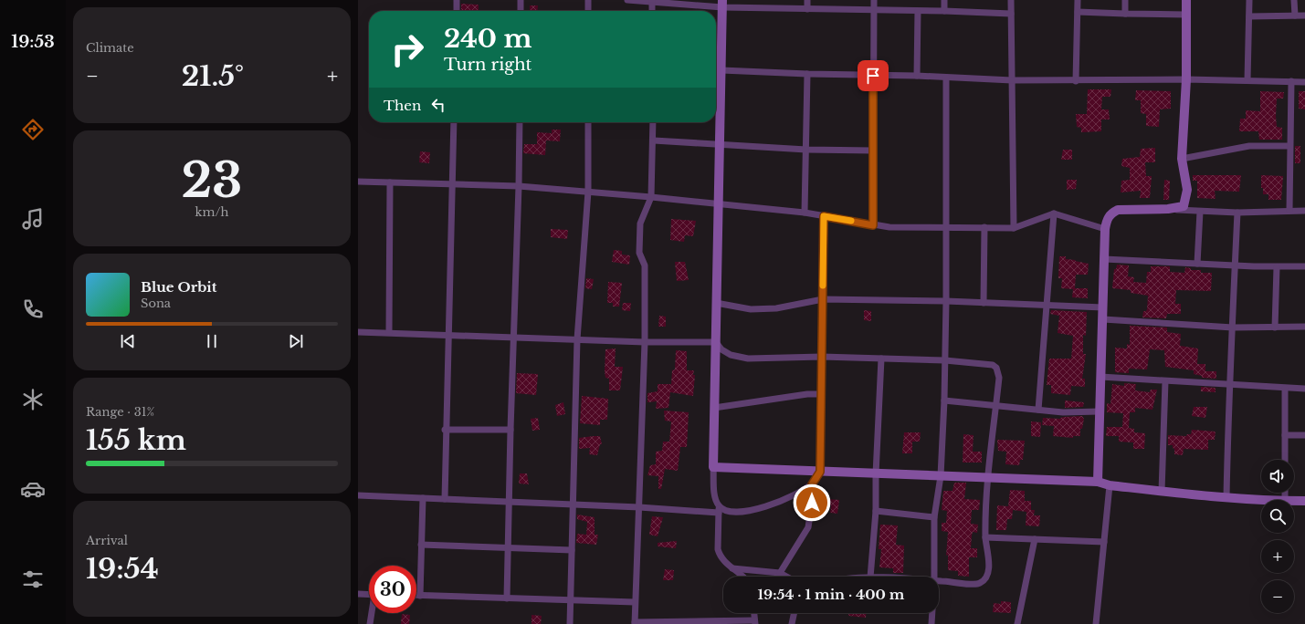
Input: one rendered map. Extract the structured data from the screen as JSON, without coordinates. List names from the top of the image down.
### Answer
{
  "page": {
    "tabs": "19:53",
    "tile": [
      "Climate",
      ["23", "km/h"],
      ["Range · 31%", "155 km"],
      ["Arrival", "19:54"]
    ],
    "turn": ["240 m", "Turn right"],
    "heat": ["−", "21.5°", "+"],
    "then": "Then",
    "song": ["Blue Orbit", "Sona"],
    "map_buttons": ["+", "−"],
    "limit": "30",
    "trip": "19:54 · 1 min · 400 m"
  }
}
